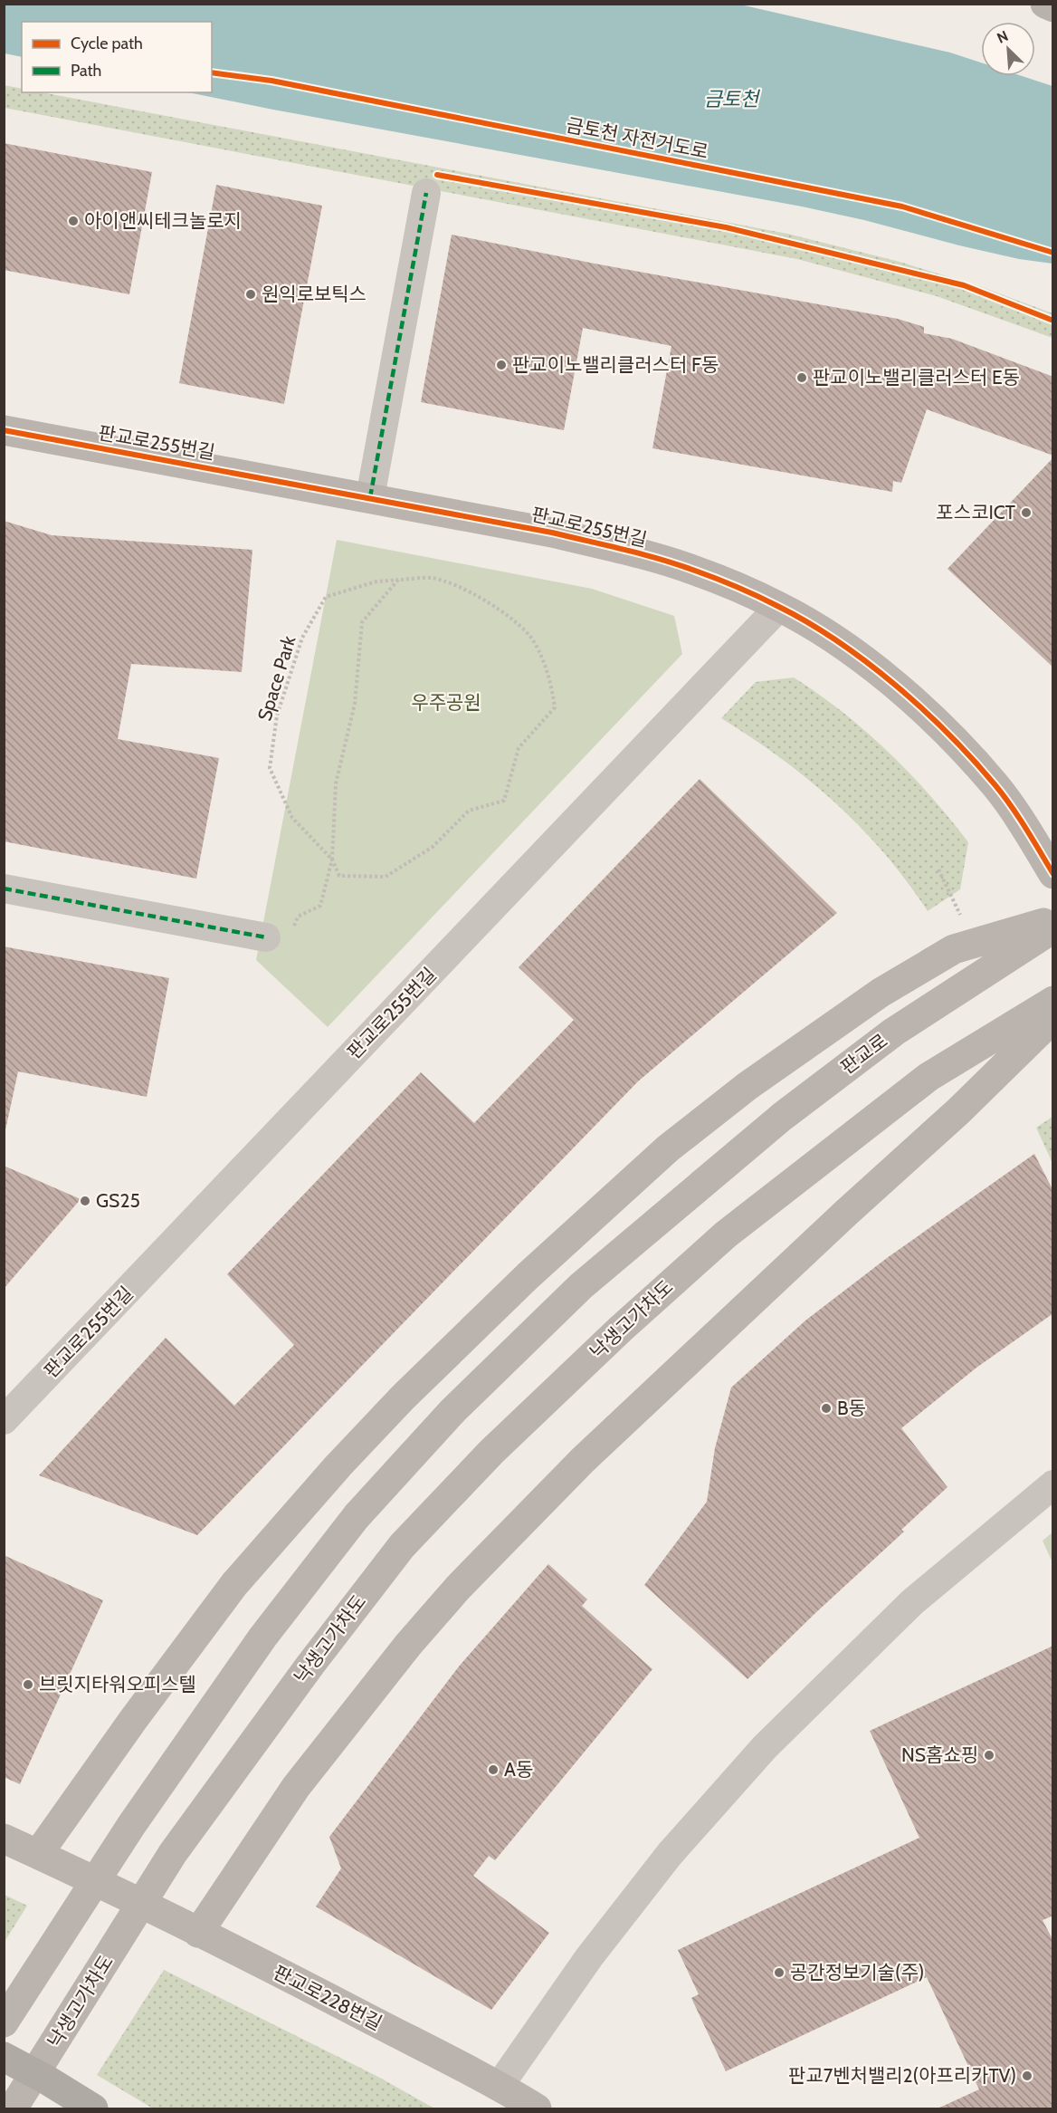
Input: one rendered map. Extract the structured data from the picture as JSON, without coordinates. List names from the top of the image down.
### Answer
{
  "streets": {
    "main road": [
      "판교로255번길",
      "판교로",
      "낙생고가차도",
      "판교로228번길"
    ],
    "path": ["Space Park"],
    "cycle path": ["금토천 자전거도로"]
  },
  "water": ["금토천"],
  "parks": ["우주공원"],
  "places": [
    "아이앤씨테크놀로지",
    "원익로보틱스",
    "판교이노밸리클러스터 F동",
    "판교이노밸리클러스터 E동",
    "포스코ICT",
    "GS25",
    "B동",
    "브릿지타워오피스텔",
    "NS홈쇼핑",
    "A동",
    "공간정보기술(주)",
    "판교7벤처밸리2(아프리카TV)"
  ],
  "legend": ["Cycle path", "Path"],
  "north": "top left"
}
